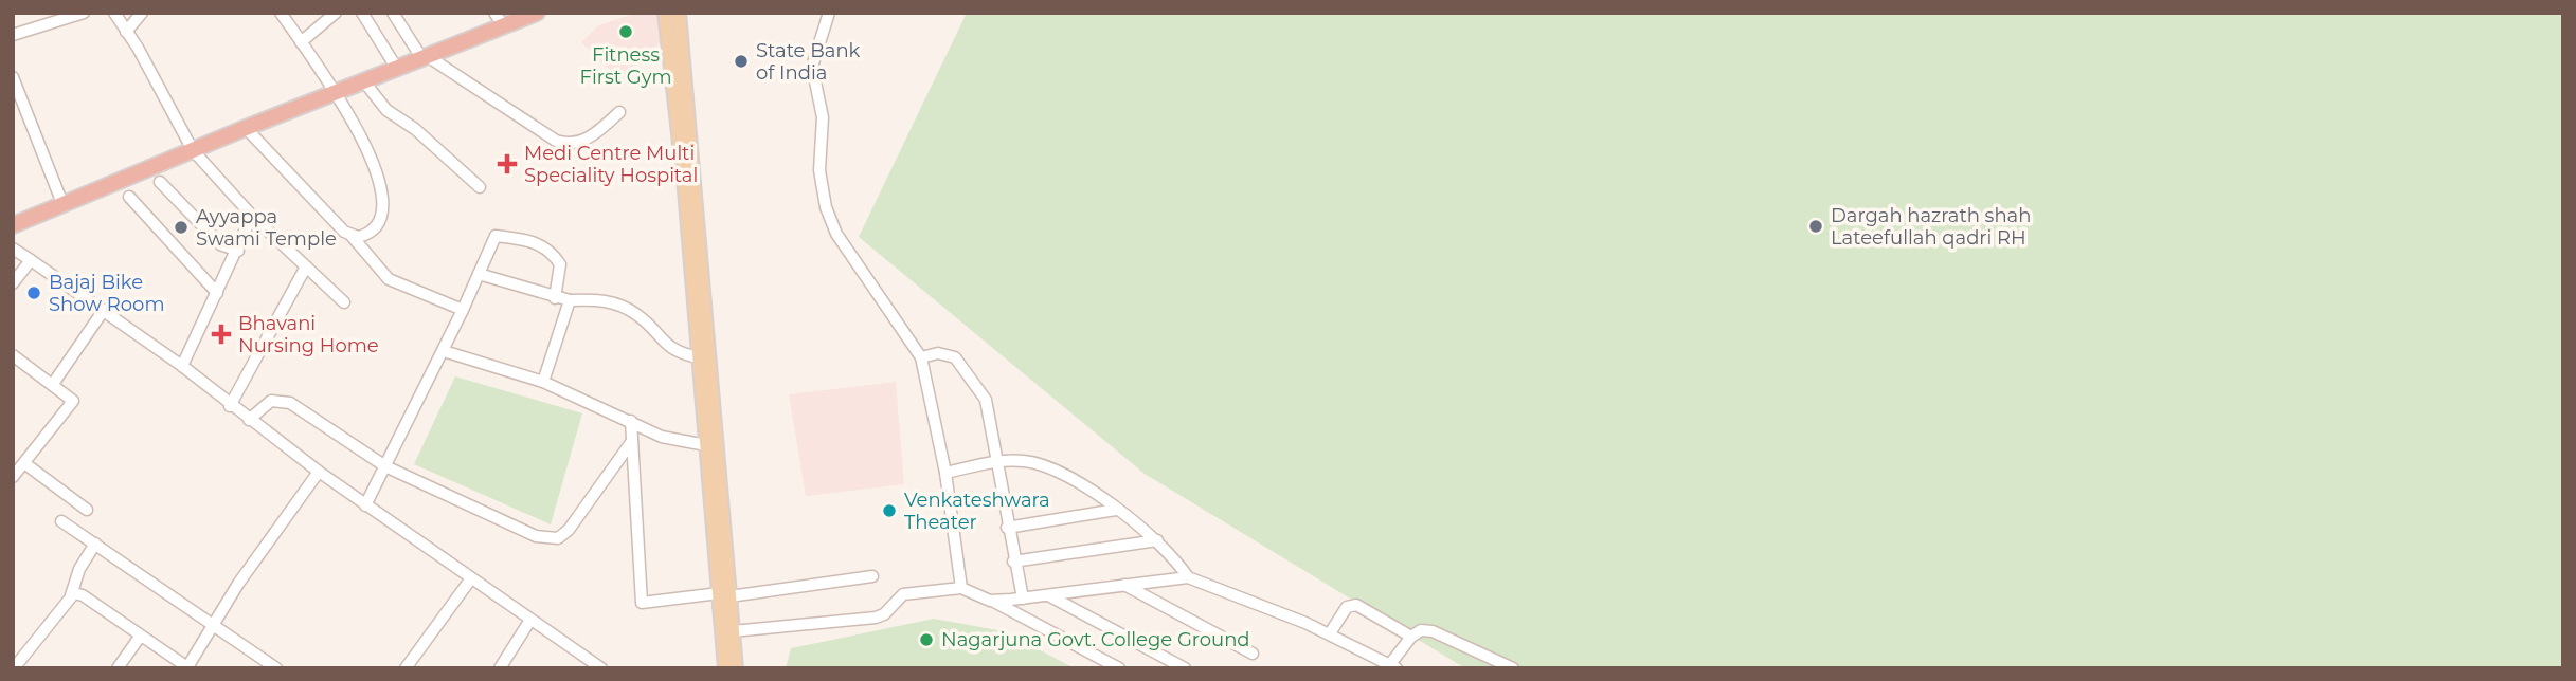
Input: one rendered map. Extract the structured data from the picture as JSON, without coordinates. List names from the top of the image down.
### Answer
{
  "places": {
    "other": [
      "Fitness First Gym",
      "State Bank of India",
      "Dargah hazrath shah Lateefullah qadri RH",
      "Ayyappa Swami Temple",
      "Bajaj Bike Show Room",
      "Venkateshwara Theater",
      "Nagarjuna Govt. College Ground"
    ],
    "health": ["Medi Centre Multi Speciality Hospital", "Bhavani Nursing Home"]
  }
}
